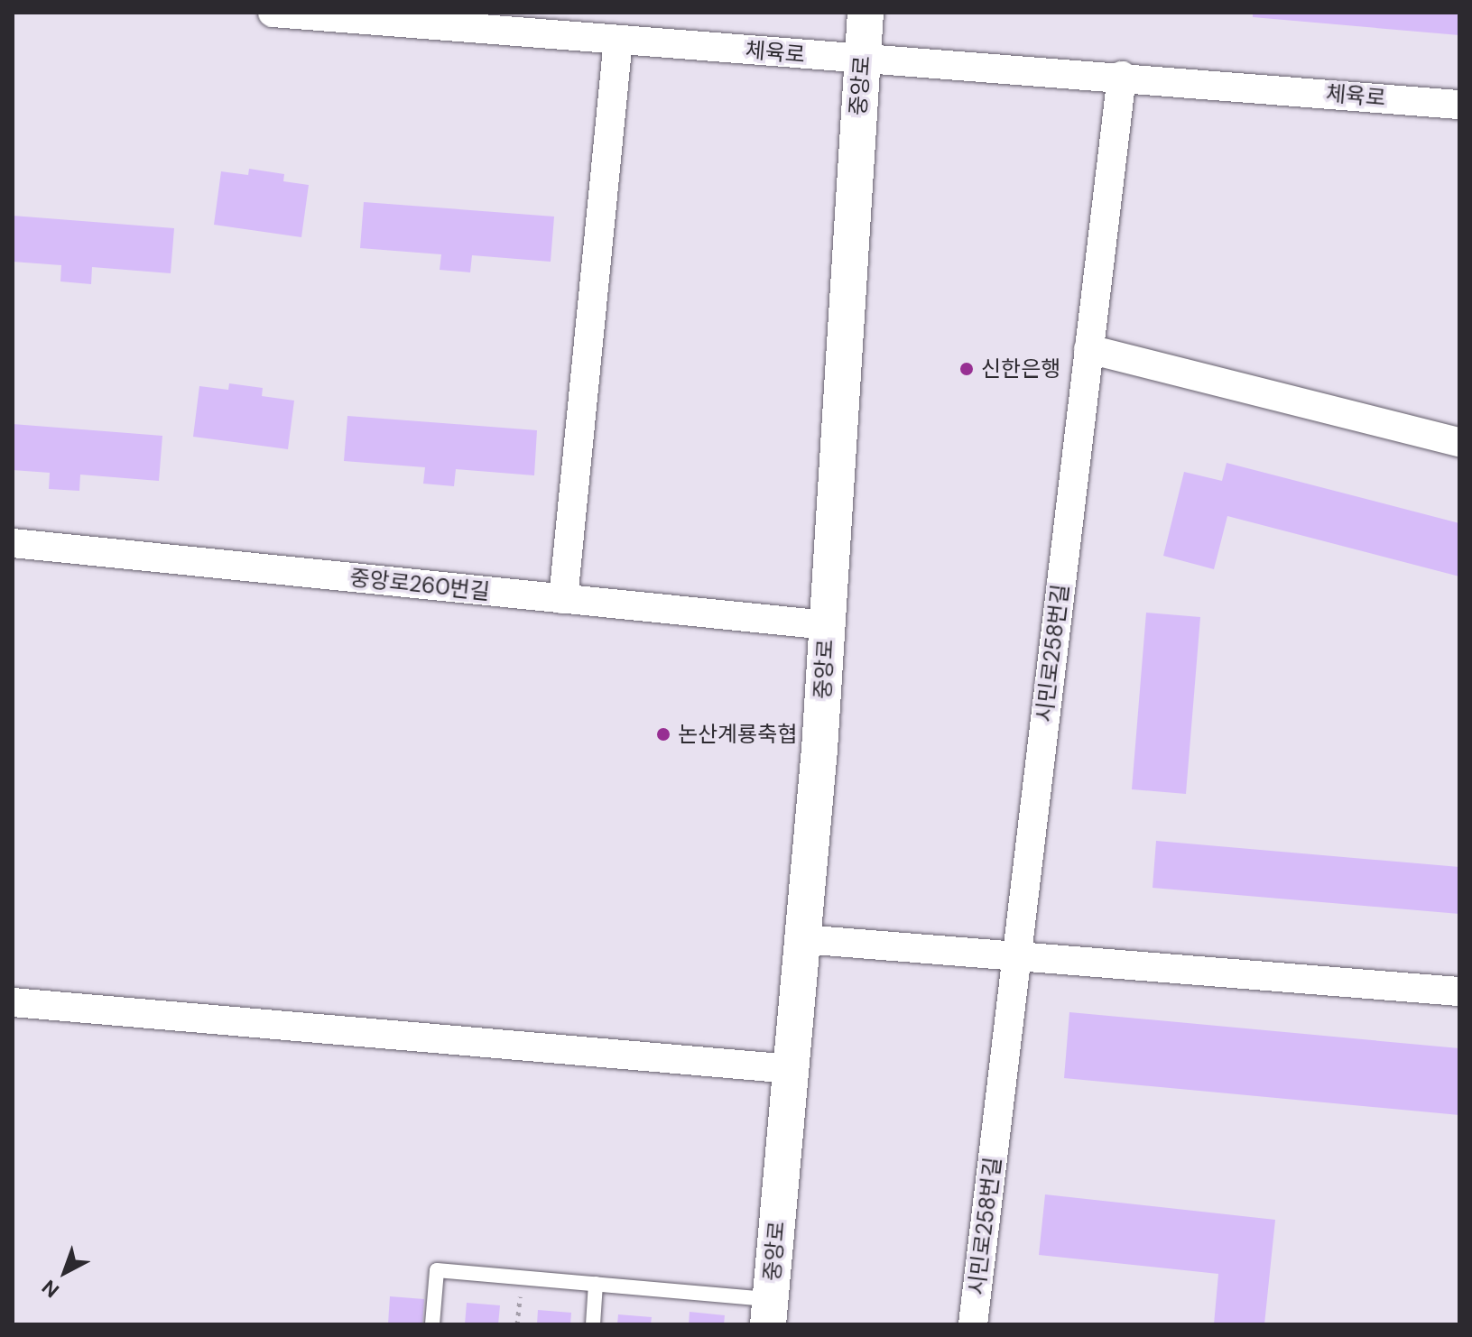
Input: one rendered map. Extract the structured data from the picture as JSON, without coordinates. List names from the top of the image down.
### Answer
{
  "streets": {
    "street": [
      "체육로",
      "중앙로",
      "중앙로260번길",
      "시민로258번길"
    ]
  },
  "crossings": [
    ["체육로", "중앙로"],
    ["중앙로", "중앙로260번길"]
  ],
  "places": ["신한은행", "논산계룡축협"],
  "north": "bottom left"
}
